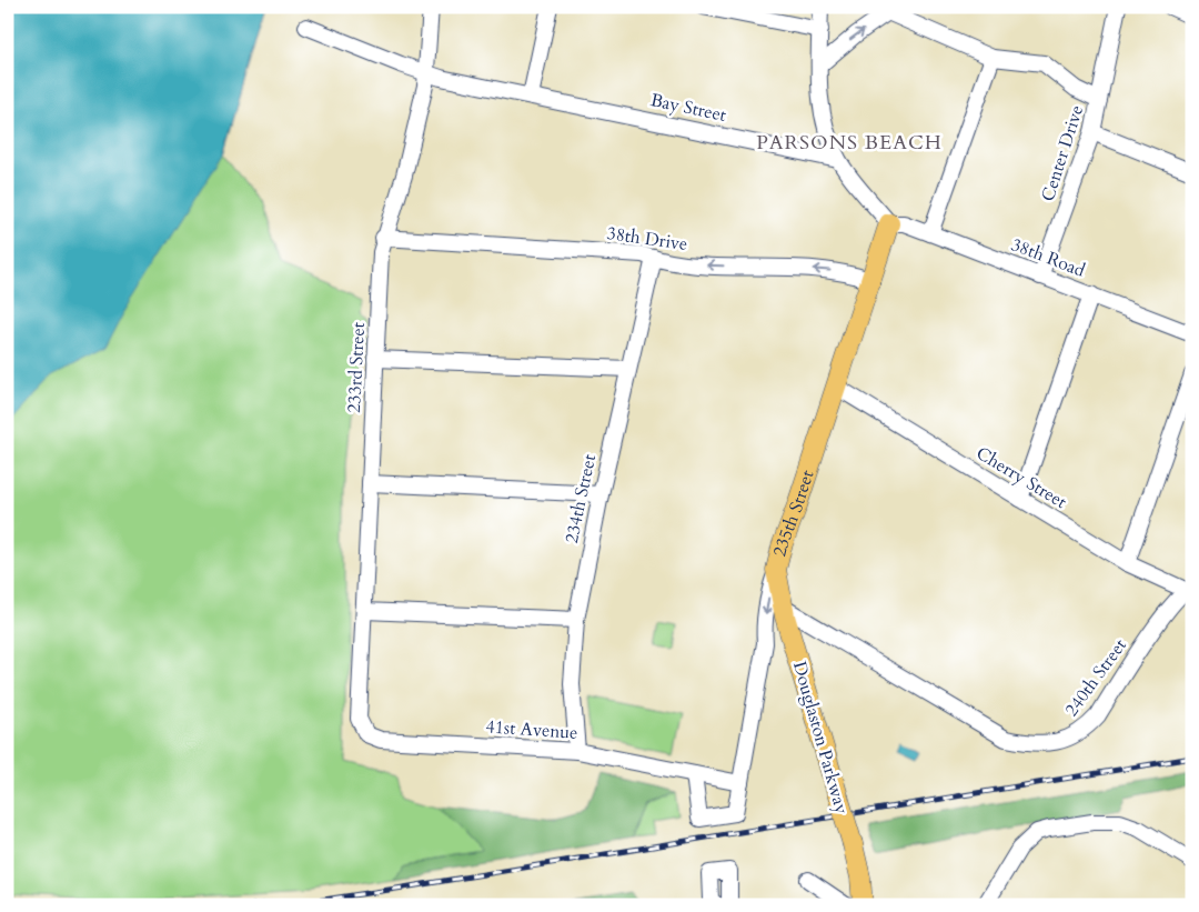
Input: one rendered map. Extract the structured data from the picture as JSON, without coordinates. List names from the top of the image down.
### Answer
{
  "streets": {
    "main road": ["235th Street", "Douglaston Parkway"],
    "street": [
      "Bay Street",
      "Center Drive",
      "38th Drive",
      "38th Road",
      "233rd Street",
      "Cherry Street",
      "234th Street",
      "240th Street",
      "41st Avenue"
    ]
  },
  "crossings": [
    ["Center Drive", "38th Road"],
    ["38th Drive", "233rd Street"],
    ["38th Drive", "234th Street"],
    ["38th Drive", "235th Street"],
    ["38th Road", "235th Street"],
    ["233rd Street", "41st Avenue"],
    ["Cherry Street", "235th Street"],
    ["Cherry Street", "240th Street"],
    ["234th Street", "41st Avenue"],
    ["235th Street", "41st Avenue"],
    ["235th Street", "Douglaston Parkway"],
    ["240th Street", "Douglaston Parkway"]
  ],
  "one_way": ["38th Drive"],
  "districts": ["PARSONS BEACH"]
}
